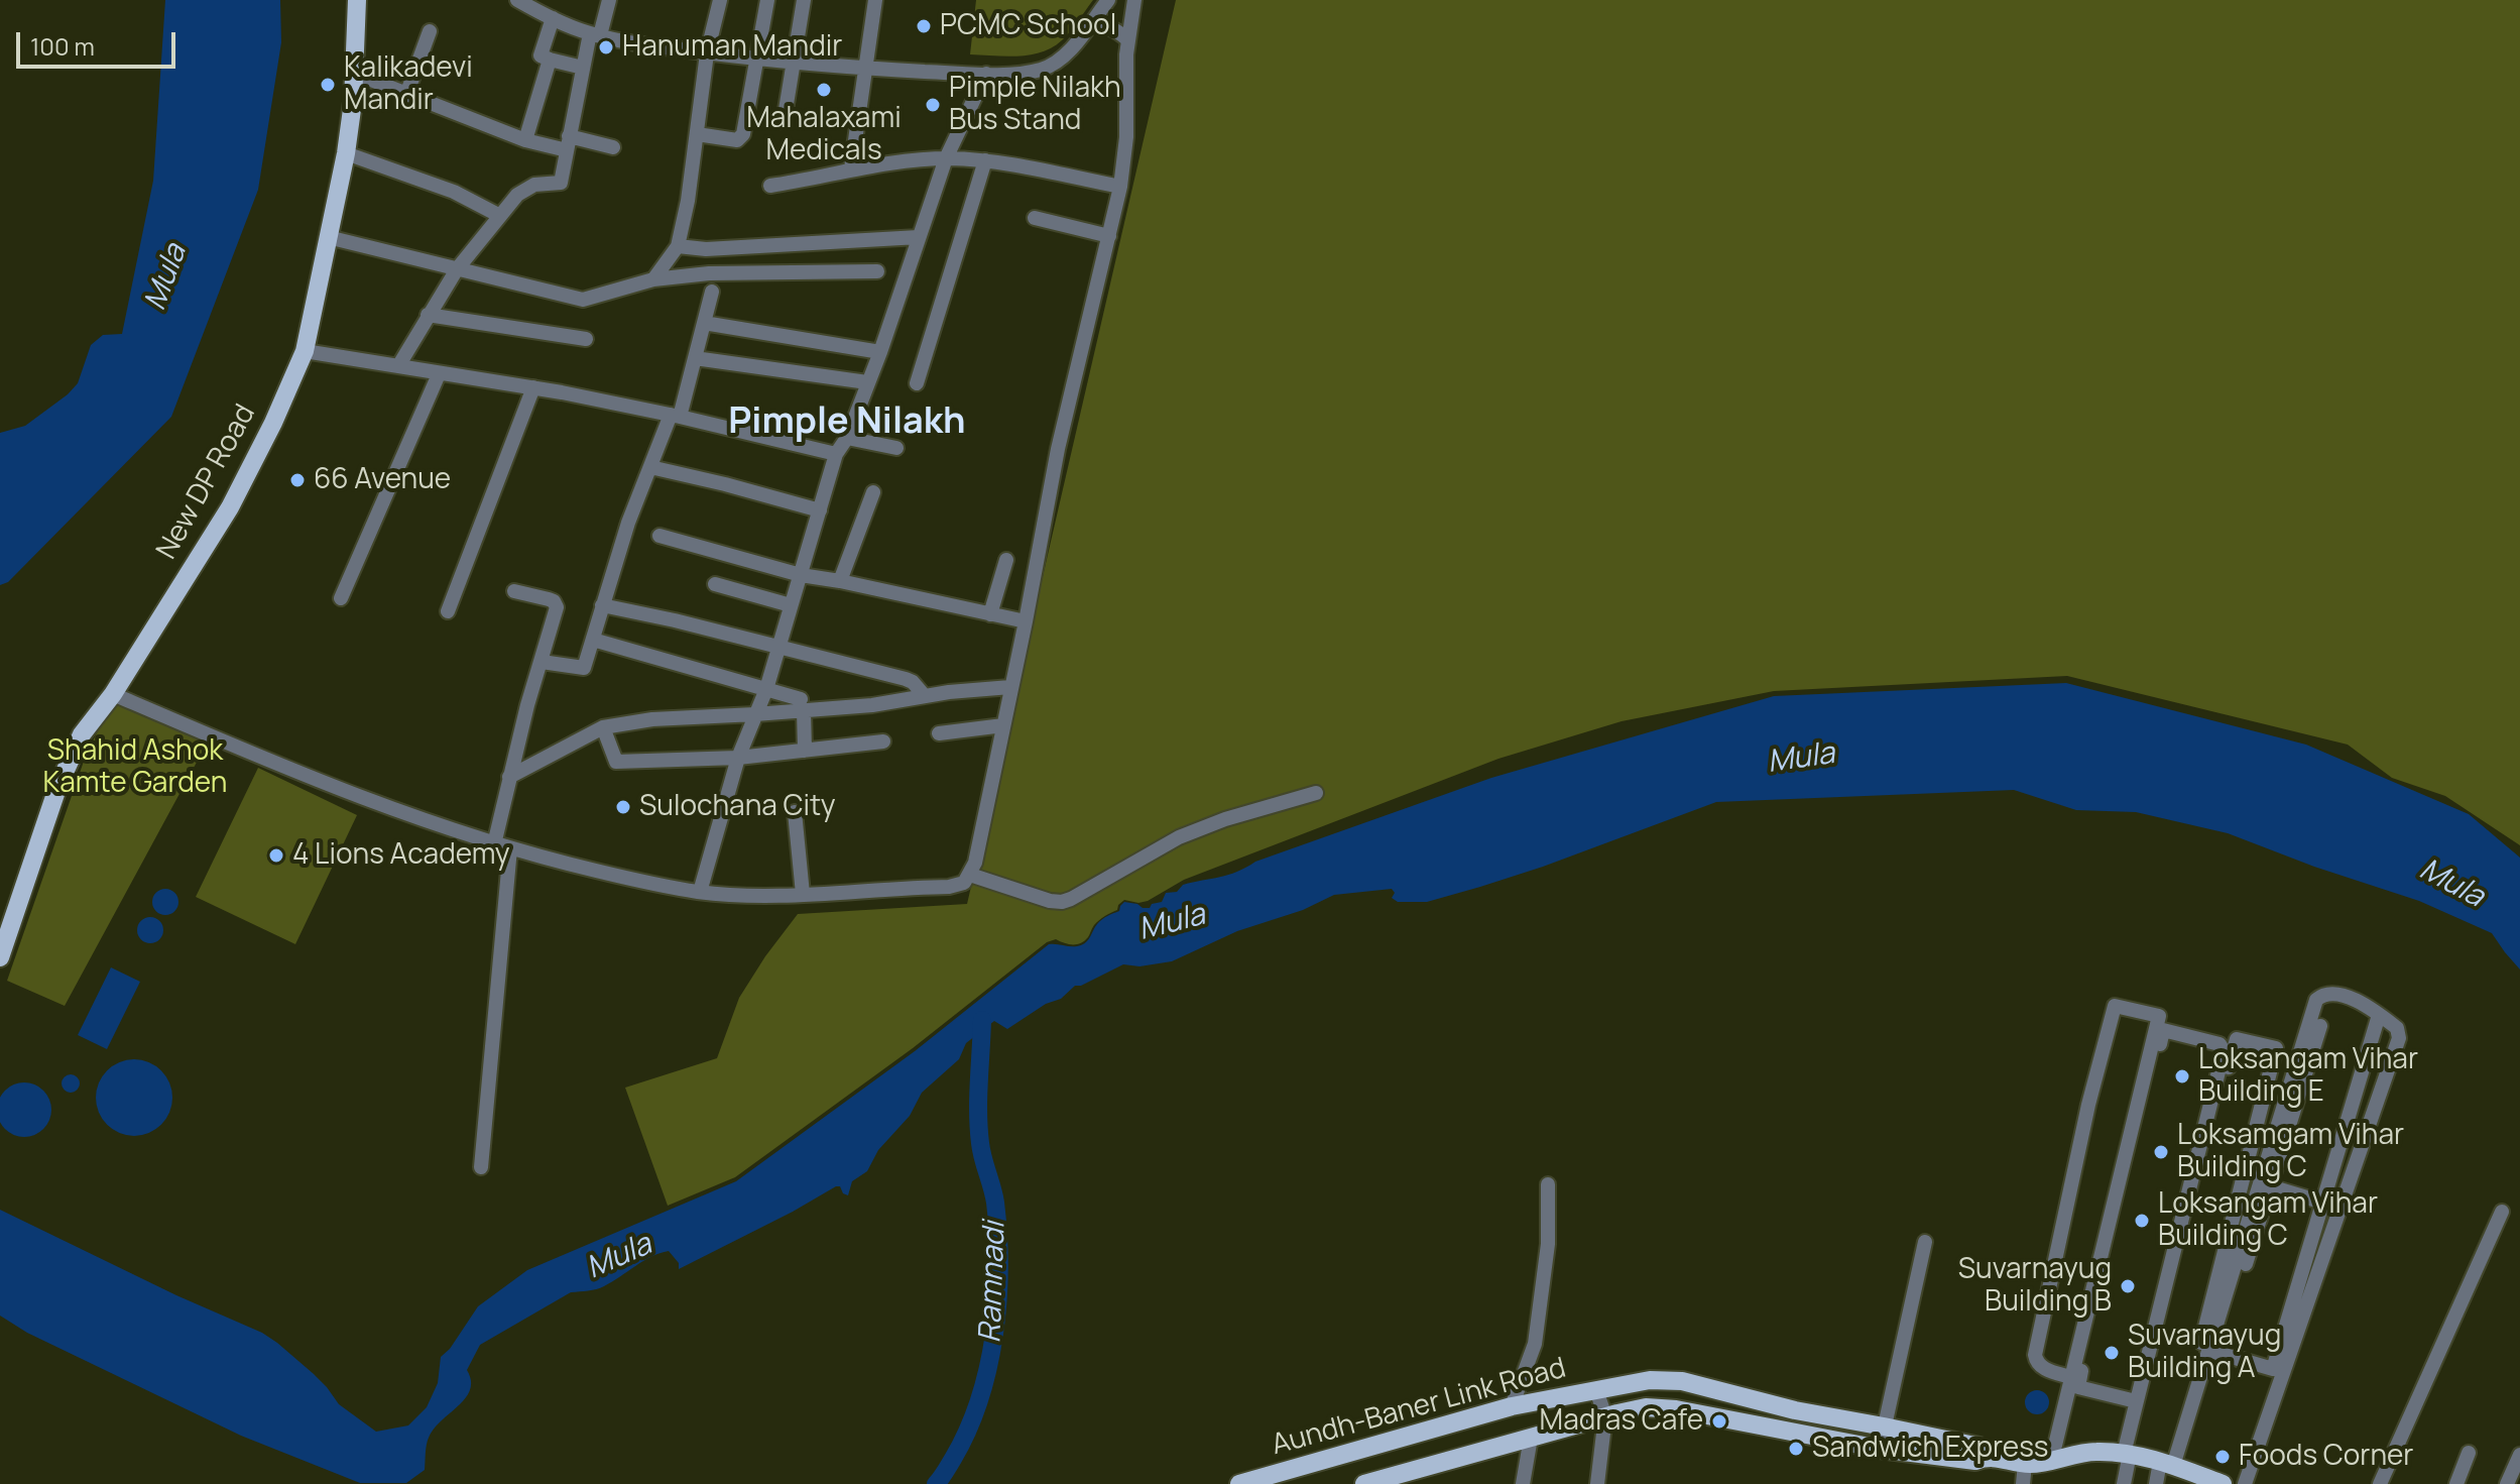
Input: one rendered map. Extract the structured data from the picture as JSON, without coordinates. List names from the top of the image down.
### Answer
{
  "streets": {
    "main road": ["New DP Road", "Aundh-Baner Link Road"]
  },
  "districts": ["Pimple Nilakh"],
  "water": ["Mula", "Ramnadi"],
  "parks": ["Shahid Ashok Kamte Garden"],
  "places": [
    "PCMC School",
    "Hanuman Mandir",
    "Kalikadevi Mandir",
    "Mahalaxami Medicals",
    "Pimple Nilakh Bus Stand",
    "66 Avenue",
    "Sulochana City",
    "4 Lions Academy",
    "Loksangam Vihar Building E",
    "Loksamgam Vihar Building C",
    "Loksangam Vihar Building C",
    "Suvarnayug Building B",
    "Suvarnayug Building A",
    "Madras Cafe",
    "Sandwich Express",
    "Foods Corner"
  ],
  "scale_bar": "100 m"
}
